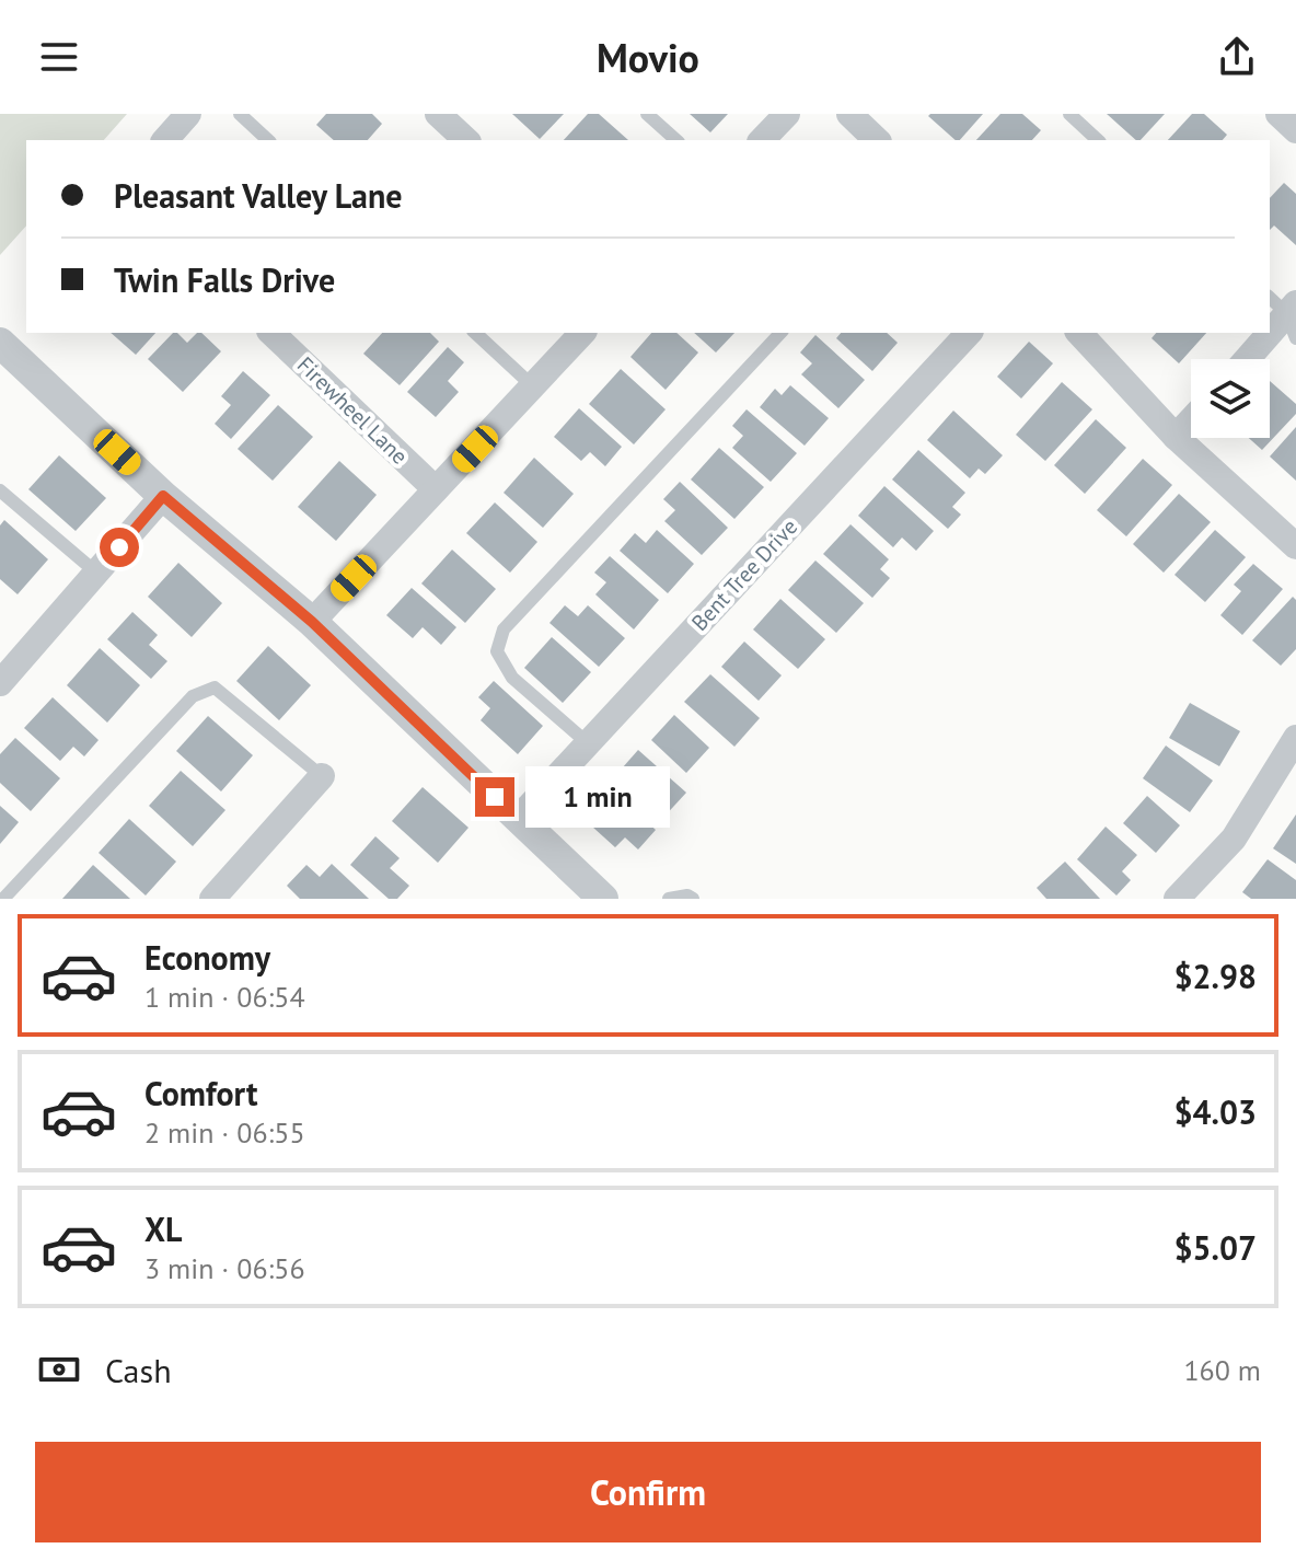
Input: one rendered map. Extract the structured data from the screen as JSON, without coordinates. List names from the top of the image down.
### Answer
{
  "streets": {
    "street": ["Firewheel Lane", "Bent Tree Drive"]
  },
  "page": {
    "header": "Movio",
    "banner": ["Pleasant Valley Lane", "Twin Falls Drive"],
    "bubble": "1 min",
    "list": [
      {
        "name": "Economy",
        "note": "1 min · 06:54",
        "value": "$2.98"
      },
      {
        "name": "Comfort",
        "note": "2 min · 06:55",
        "value": "$4.03"
      },
      {
        "name": "XL",
        "note": "3 min · 06:56",
        "value": "$5.07"
      }
    ],
    "pay": ["Cash", "160 m"],
    "buttons": "Confirm"
  }
}
